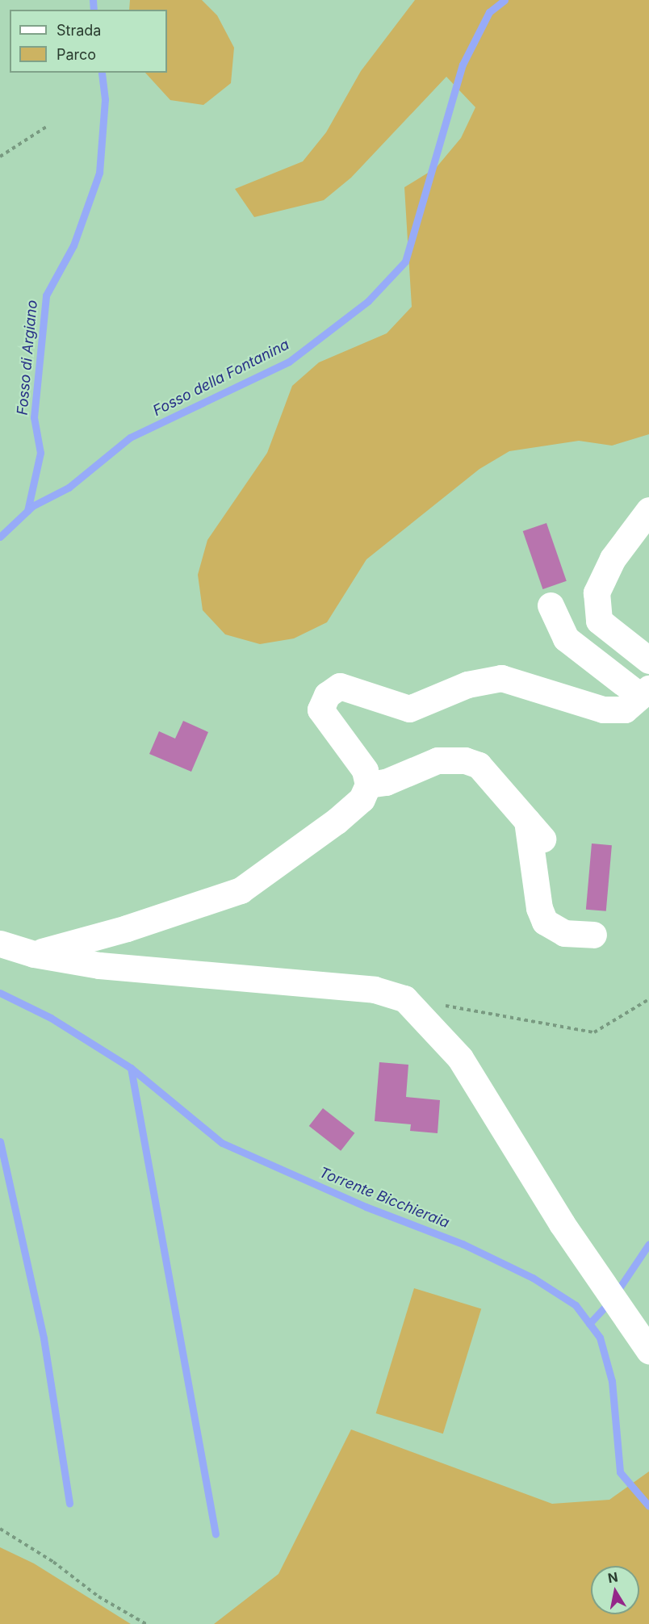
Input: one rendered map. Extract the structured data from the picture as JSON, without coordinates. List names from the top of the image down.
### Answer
{
  "water": ["Fosso di Argiano", "Fosso della Fontanina", "Torrente Bicchieraia"],
  "legend": ["Strada", "Parco"],
  "north": "top"
}
